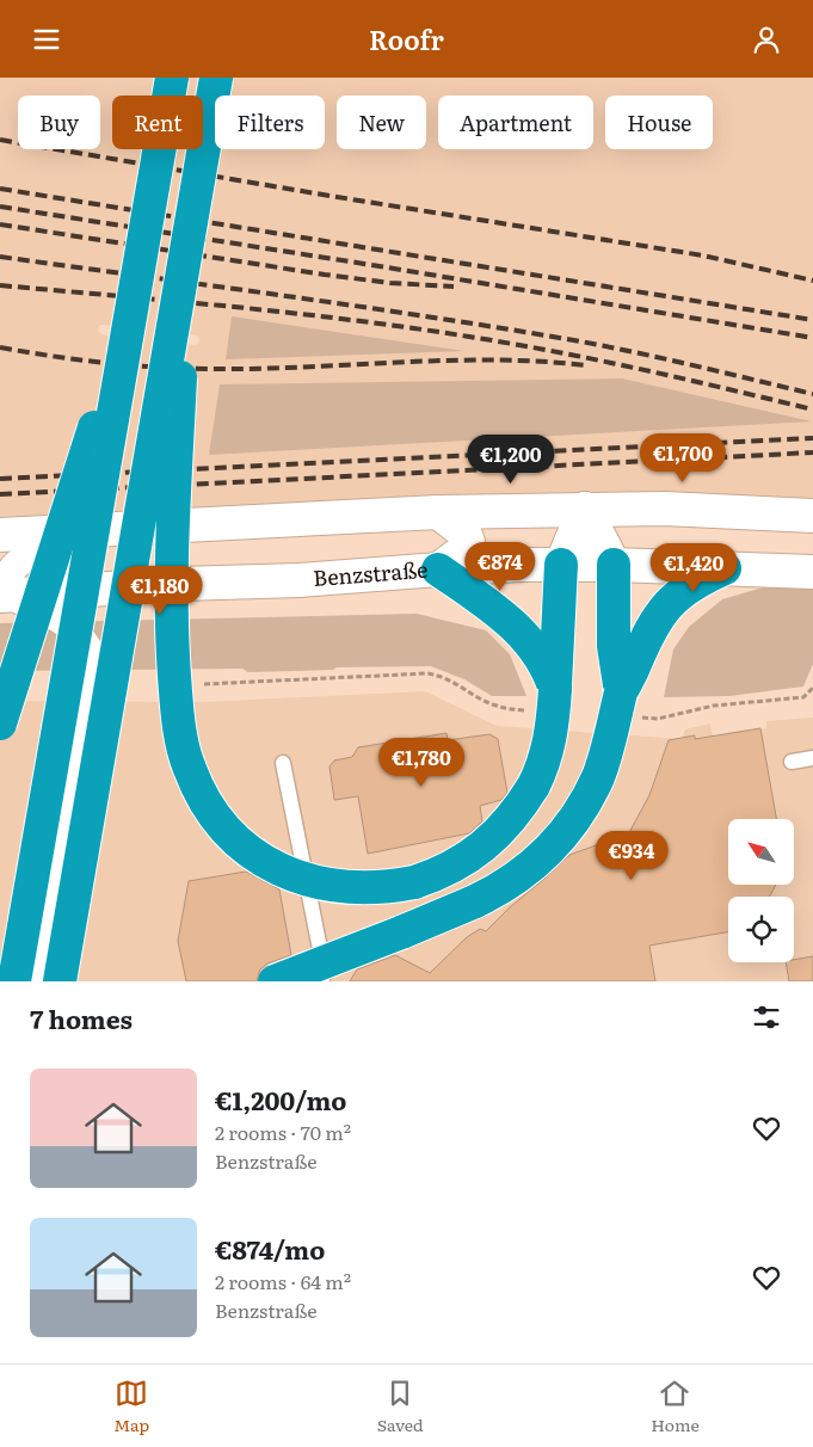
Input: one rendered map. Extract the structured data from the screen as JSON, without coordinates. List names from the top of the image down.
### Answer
{
  "streets": {
    "main road": ["Benzstraße"]
  },
  "north": "top left",
  "page": {
    "header": "Roofr",
    "chip": [
      "Buy",
      "Rent",
      "Filters",
      "New",
      "Apartment",
      "House"
    ],
    "price": [
      "€1,700",
      "€1,200",
      "€874",
      "€1,420",
      "€1,180",
      "€1,780",
      "€934"
    ],
    "heading": "7 homes",
    "list": [
      {
        "name": "€1,200/mo",
        "note": "2 rooms · 70 m² · Benzstraße"
      },
      {
        "name": "€874/mo",
        "note": "2 rooms · 64 m² · Benzstraße"
      }
    ],
    "tabs": ["Map", "Saved", "Home"]
  }
}
